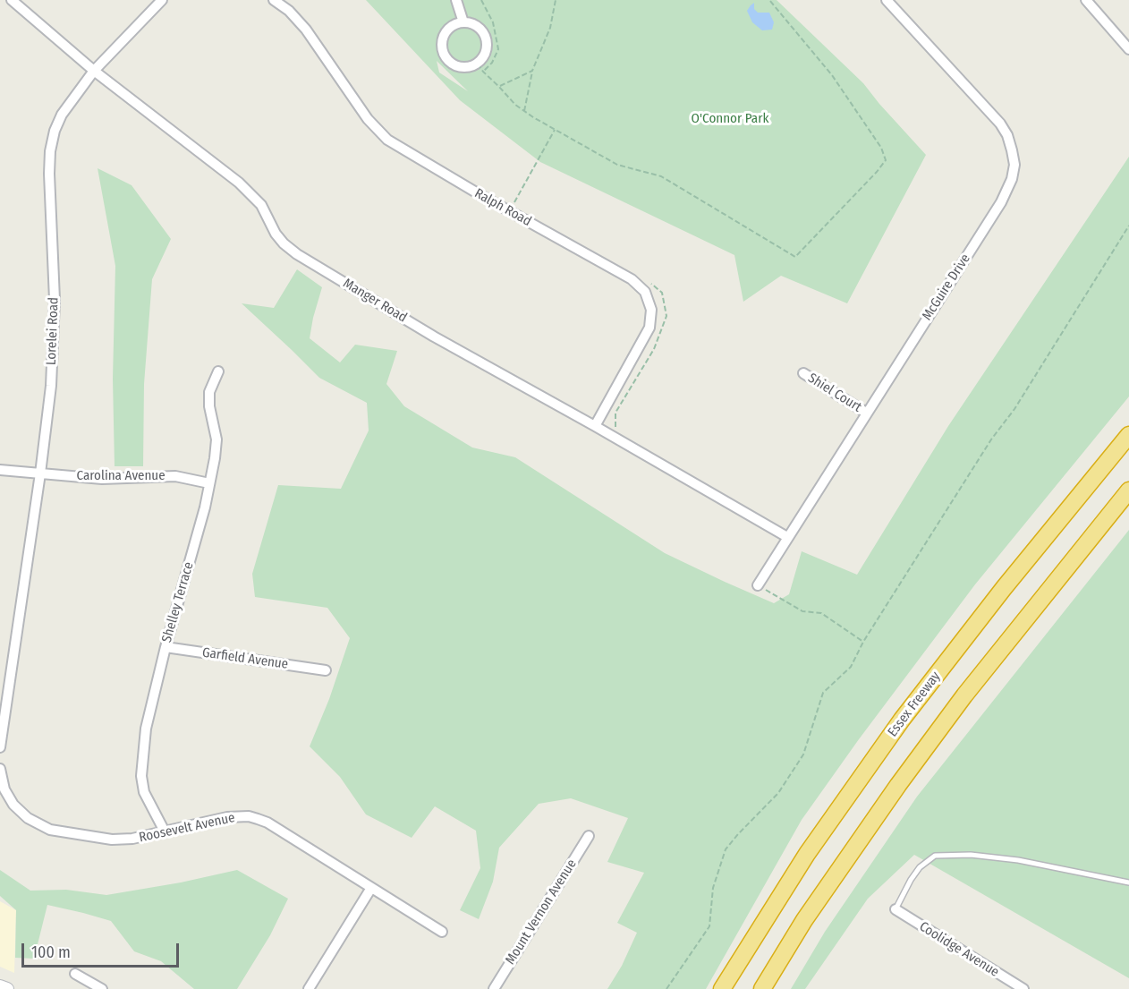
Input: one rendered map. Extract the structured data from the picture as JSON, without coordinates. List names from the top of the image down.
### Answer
{
  "streets": {
    "highway": ["Essex Freeway"],
    "street": [
      "Ralph Road",
      "McGuire Drive",
      "Manger Road",
      "Lorelei Road",
      "Shiel Court",
      "Carolina Avenue",
      "Shelley Terrace",
      "Garfield Avenue",
      "Roosevelt Avenue",
      "Mount Vernon Avenue",
      "Coolidge Avenue"
    ]
  },
  "crossings": [
    ["Ralph Road", "Manger Road"],
    ["McGuire Drive", "Manger Road"],
    ["McGuire Drive", "Shiel Court"],
    ["Manger Road", "Lorelei Road"],
    ["Lorelei Road", "Carolina Avenue"],
    ["Carolina Avenue", "Shelley Terrace"],
    ["Shelley Terrace", "Garfield Avenue"],
    ["Shelley Terrace", "Roosevelt Avenue"]
  ],
  "parks": ["O'Connor Park"],
  "scale_bar": "100 m"
}
